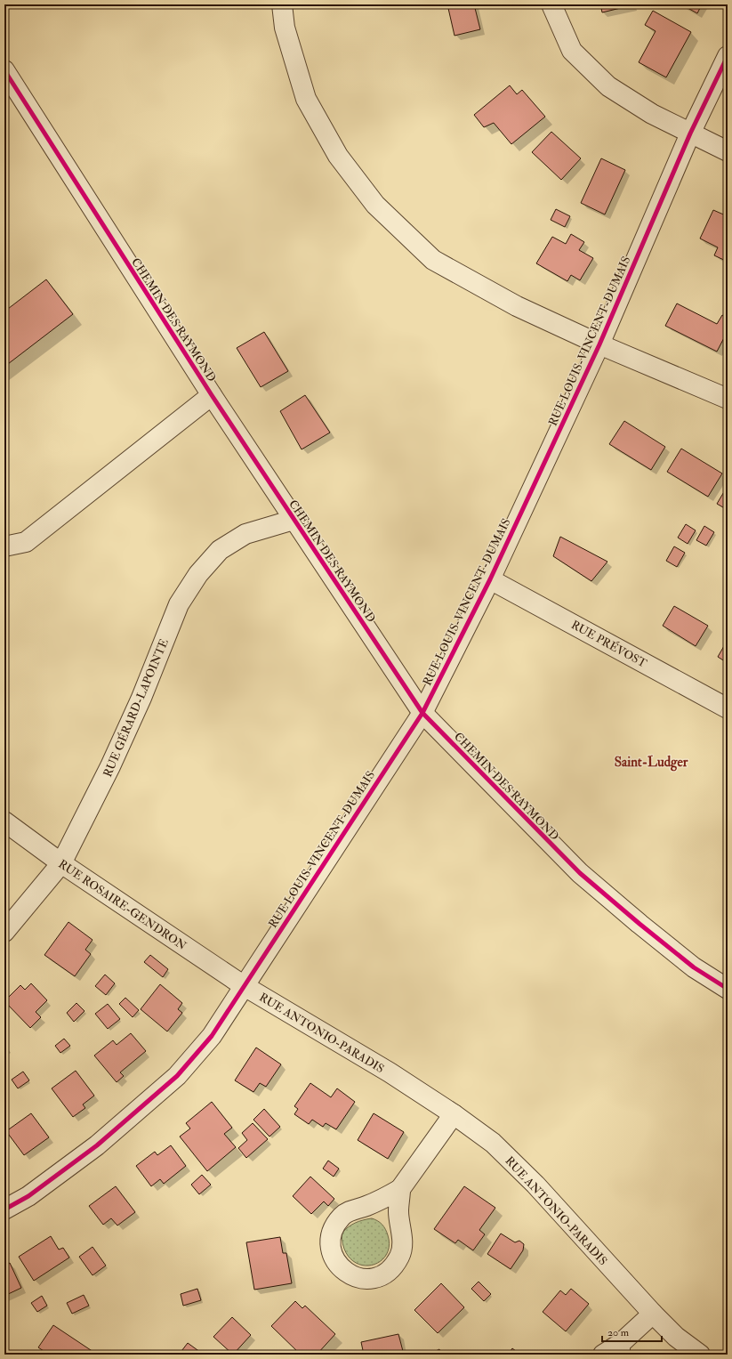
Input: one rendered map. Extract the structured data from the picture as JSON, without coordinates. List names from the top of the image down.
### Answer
{
  "streets": {
    "street": [
      "CHEMIN DES RAYMOND",
      "RUE LOUIS-VINCENT-DUMAIS",
      "RUE PRÉVOST",
      "RUE GÉRARD-LAPOINTE",
      "RUE ROSAIRE-GENDRON",
      "RUE ANTONIO-PARADIS"
    ]
  },
  "crossings": [
    ["CHEMIN DES RAYMOND", "RUE LOUIS-VINCENT-DUMAIS"],
    ["CHEMIN DES RAYMOND", "RUE GÉRARD-LAPOINTE"],
    ["RUE LOUIS-VINCENT-DUMAIS", "RUE PRÉVOST"],
    ["RUE LOUIS-VINCENT-DUMAIS", "RUE ROSAIRE-GENDRON"],
    ["RUE LOUIS-VINCENT-DUMAIS", "RUE ANTONIO-PARADIS"],
    ["RUE GÉRARD-LAPOINTE", "RUE ROSAIRE-GENDRON"],
    ["RUE ROSAIRE-GENDRON", "RUE ANTONIO-PARADIS"]
  ],
  "districts": ["Saint-Ludger"],
  "scale_bar": "20 m"
}
